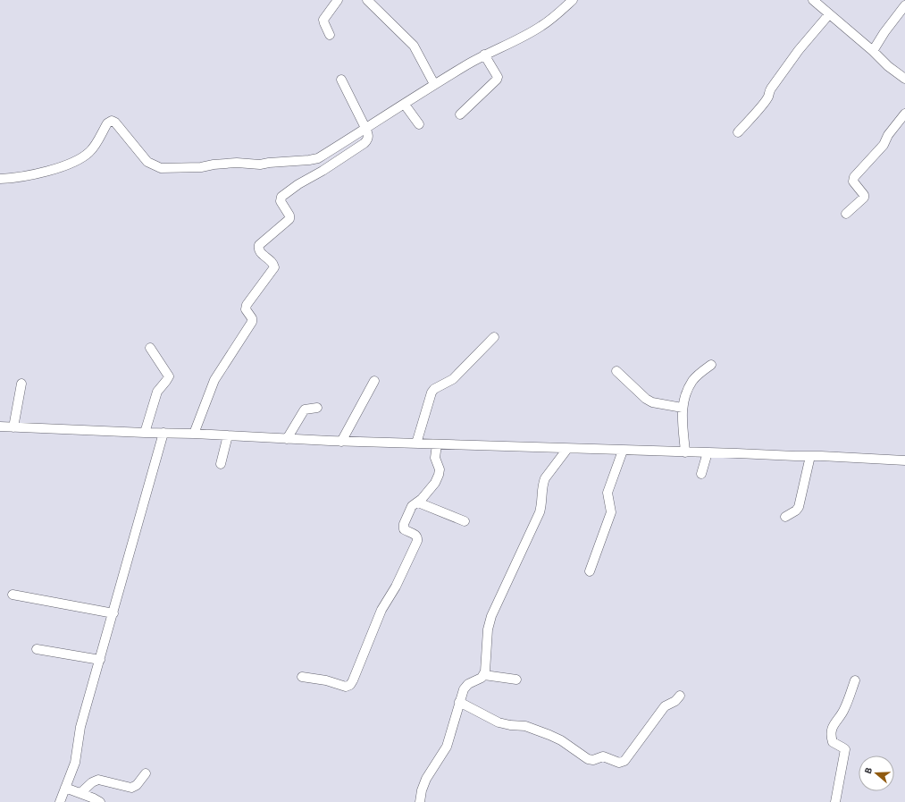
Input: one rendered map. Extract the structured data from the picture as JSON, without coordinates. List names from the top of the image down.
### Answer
{
  "north": "left"
}
